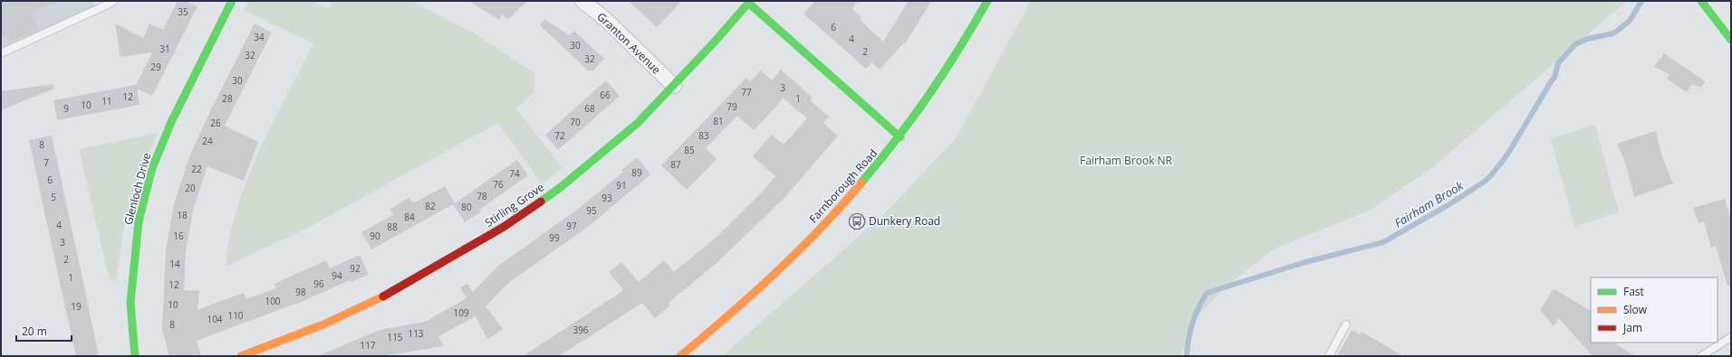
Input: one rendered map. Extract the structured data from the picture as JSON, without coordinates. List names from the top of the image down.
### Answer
{
  "streets": {
    "street": [
      "Granton Avenue",
      "Farnborough Road",
      "Glenloch Drive",
      "Stirling Grove"
    ]
  },
  "crossings": [
    ["Granton Avenue", "Stirling Grove"]
  ],
  "water": ["Fairham Brook"],
  "parks": ["Fairham Brook NR"],
  "places": {
    "bus stop": ["Dunkery Road"]
  },
  "house_numbers": [
    "35",
    "6",
    "34",
    "4",
    "30",
    "31",
    "2",
    "32",
    "32",
    "29",
    "30",
    "3",
    "77",
    "66",
    "12",
    "28",
    "1",
    "11",
    "10",
    "79",
    "9",
    "68",
    "81",
    "70",
    "26",
    "72",
    "83",
    "24",
    "8",
    "85",
    "7",
    "87",
    "22",
    "89",
    "74",
    "6",
    "76",
    "91",
    "20",
    "78",
    "5",
    "93",
    "82",
    "80",
    "95",
    "18",
    "84",
    "4",
    "97",
    "88",
    "16",
    "90",
    "99",
    "3",
    "2",
    "14",
    "92",
    "94",
    "1",
    "96",
    "12",
    "98",
    "100",
    "10",
    "19",
    "109",
    "110",
    "104",
    "8",
    "396",
    "113",
    "115",
    "117"
  ],
  "legend": ["Fast", "Slow", "Jam"],
  "scale_bar": "20 m"
}
